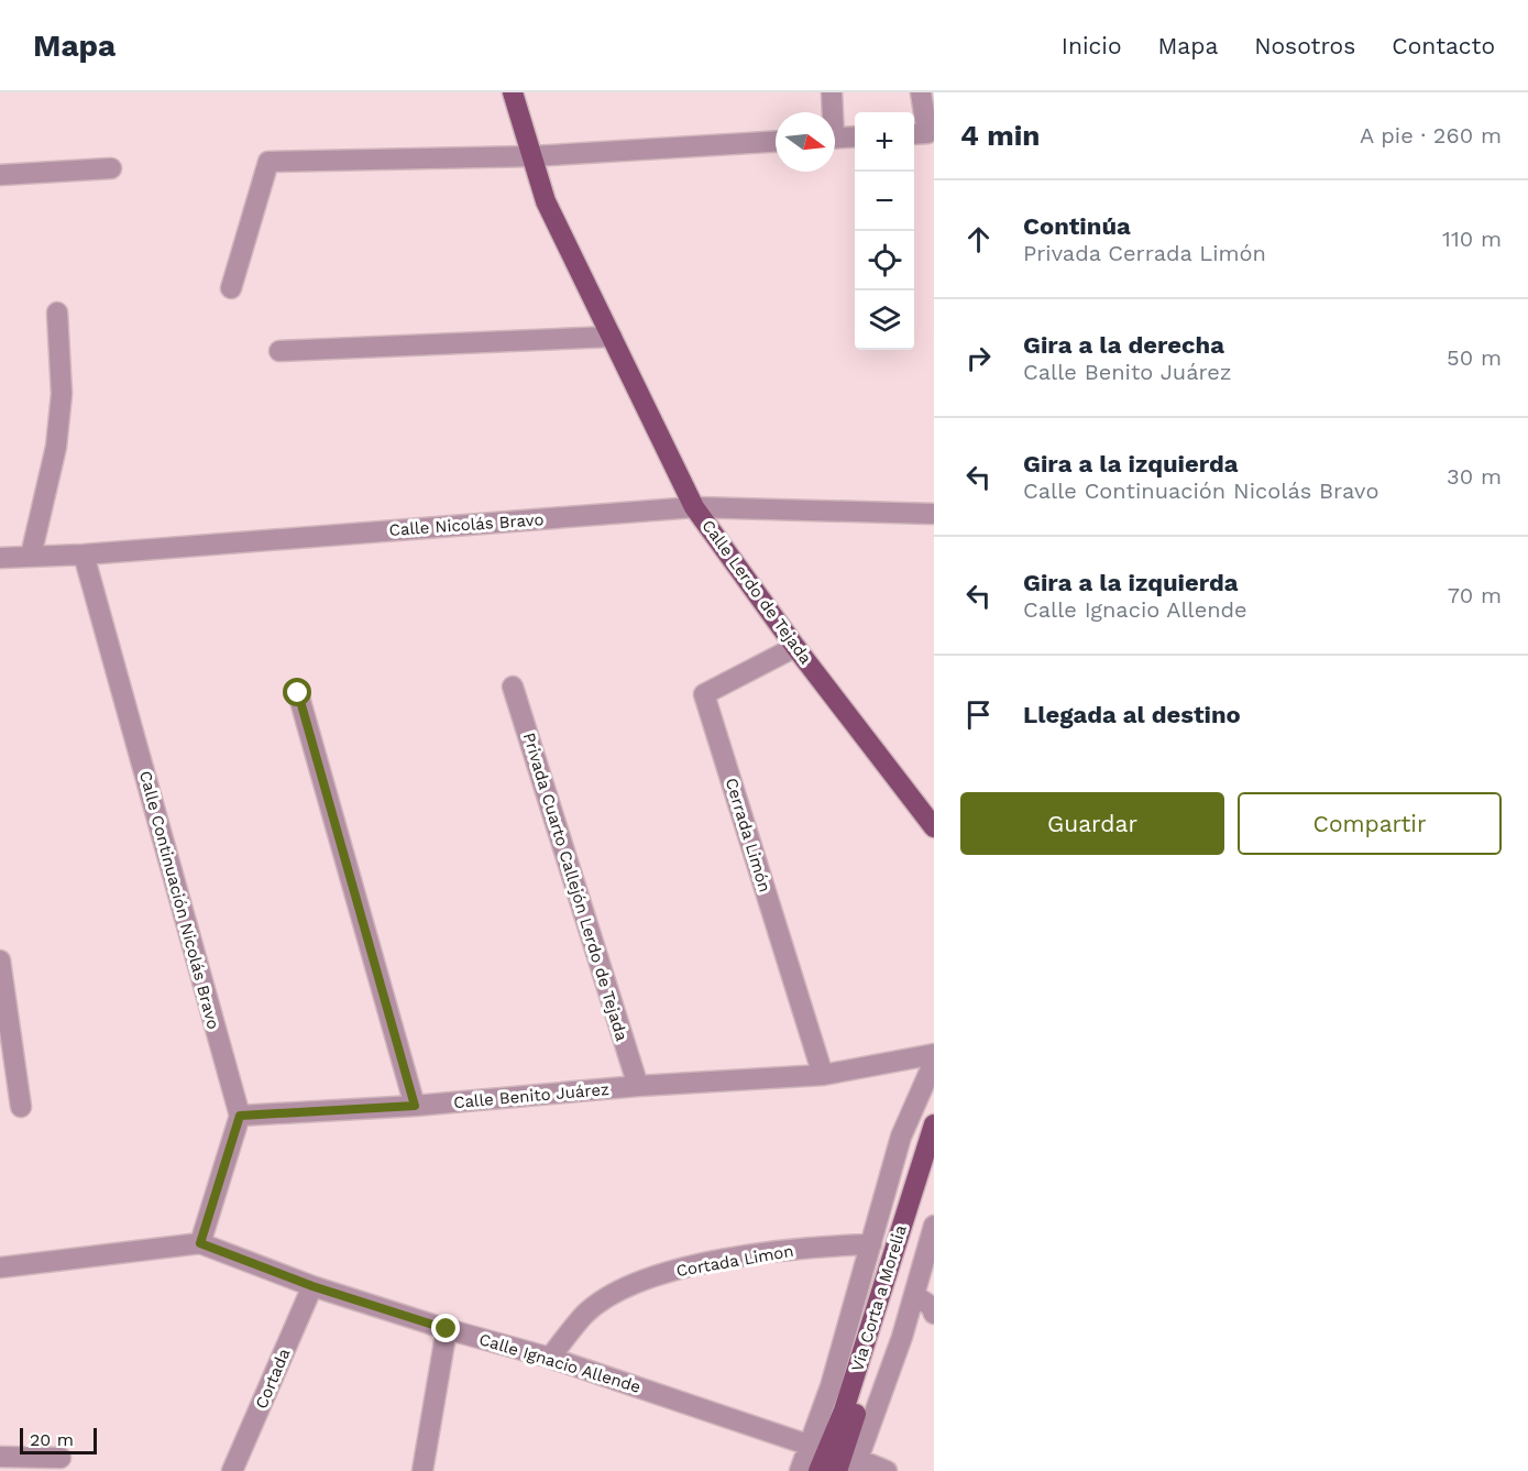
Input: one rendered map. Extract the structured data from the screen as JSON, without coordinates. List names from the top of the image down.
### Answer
{
  "streets": {
    "main road": ["Calle Lerdo de Tejada", "Via Corta a Morelia"],
    "street": [
      "Calle Nicolás Bravo",
      "Cerrada Limón",
      "Privada Cuarto Callejón Lerdo de Tejada",
      "Calle Continuación Nicolás Bravo",
      "Calle Benito Juárez",
      "Cortada Limon",
      "Calle Ignacio Allende",
      "Cortada"
    ]
  },
  "crossings": [
    ["Calle Nicolás Bravo", "Calle Lerdo de Tejada"],
    ["Calle Nicolás Bravo", "Calle Continuación Nicolás Bravo"],
    ["Calle Lerdo de Tejada", "Cerrada Limón"],
    ["Cerrada Limón", "Calle Benito Juárez"],
    ["Privada Cuarto Callejón Lerdo de Tejada", "Calle Benito Juárez"],
    ["Calle Continuación Nicolás Bravo", "Calle Benito Juárez"],
    ["Cortada Limon", "Calle Ignacio Allende"],
    ["Calle Ignacio Allende", "Cortada"]
  ],
  "scale_bar": "20 m",
  "north": "right",
  "page": {
    "header": "Mapa",
    "nav": [
      "Inicio",
      "Mapa",
      "Nosotros",
      "Contacto"
    ],
    "heading": ["4 min", "A pie · 260 m"],
    "map_buttons": ["+", "−"],
    "list": [
      ["Continúa", "Privada Cerrada Limón", "110 m"],
      ["Gira a la derecha", "Calle Benito Juárez", "50 m"],
      ["Gira a la izquierda", "Calle Continuación Nicolás Bravo", "30 m"],
      ["Gira a la izquierda", "Calle Ignacio Allende", "70 m"],
      "Llegada al destino"
    ],
    "buttons": ["Guardar", "Compartir"],
    "scale": "20 m"
  }
}
